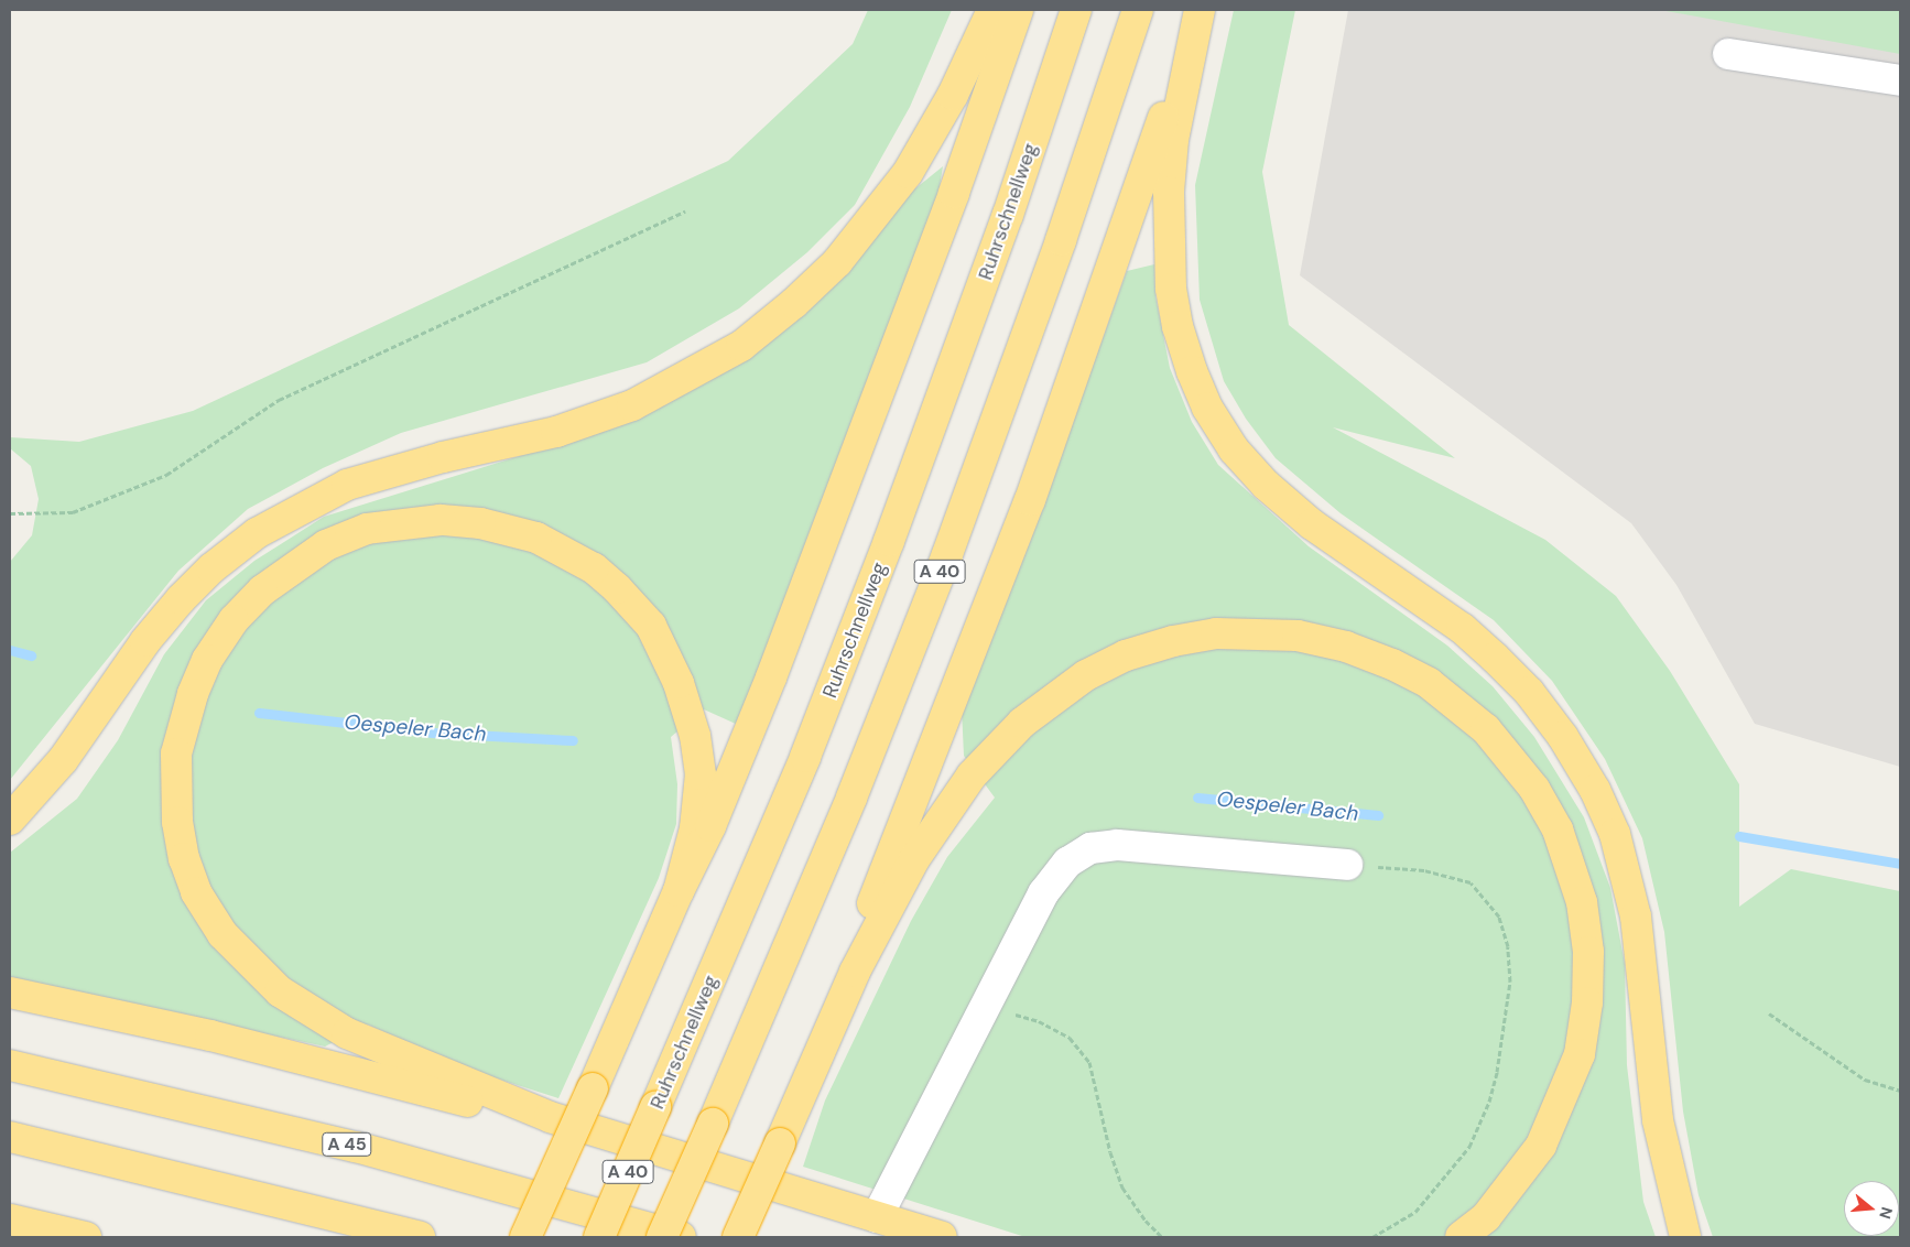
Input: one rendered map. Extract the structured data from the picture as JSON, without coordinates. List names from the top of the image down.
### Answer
{
  "streets": {
    "highway": ["Ruhrschnellweg", "A 40", "A 45"]
  },
  "water": ["Oespeler Bach"],
  "north": "right"
}
